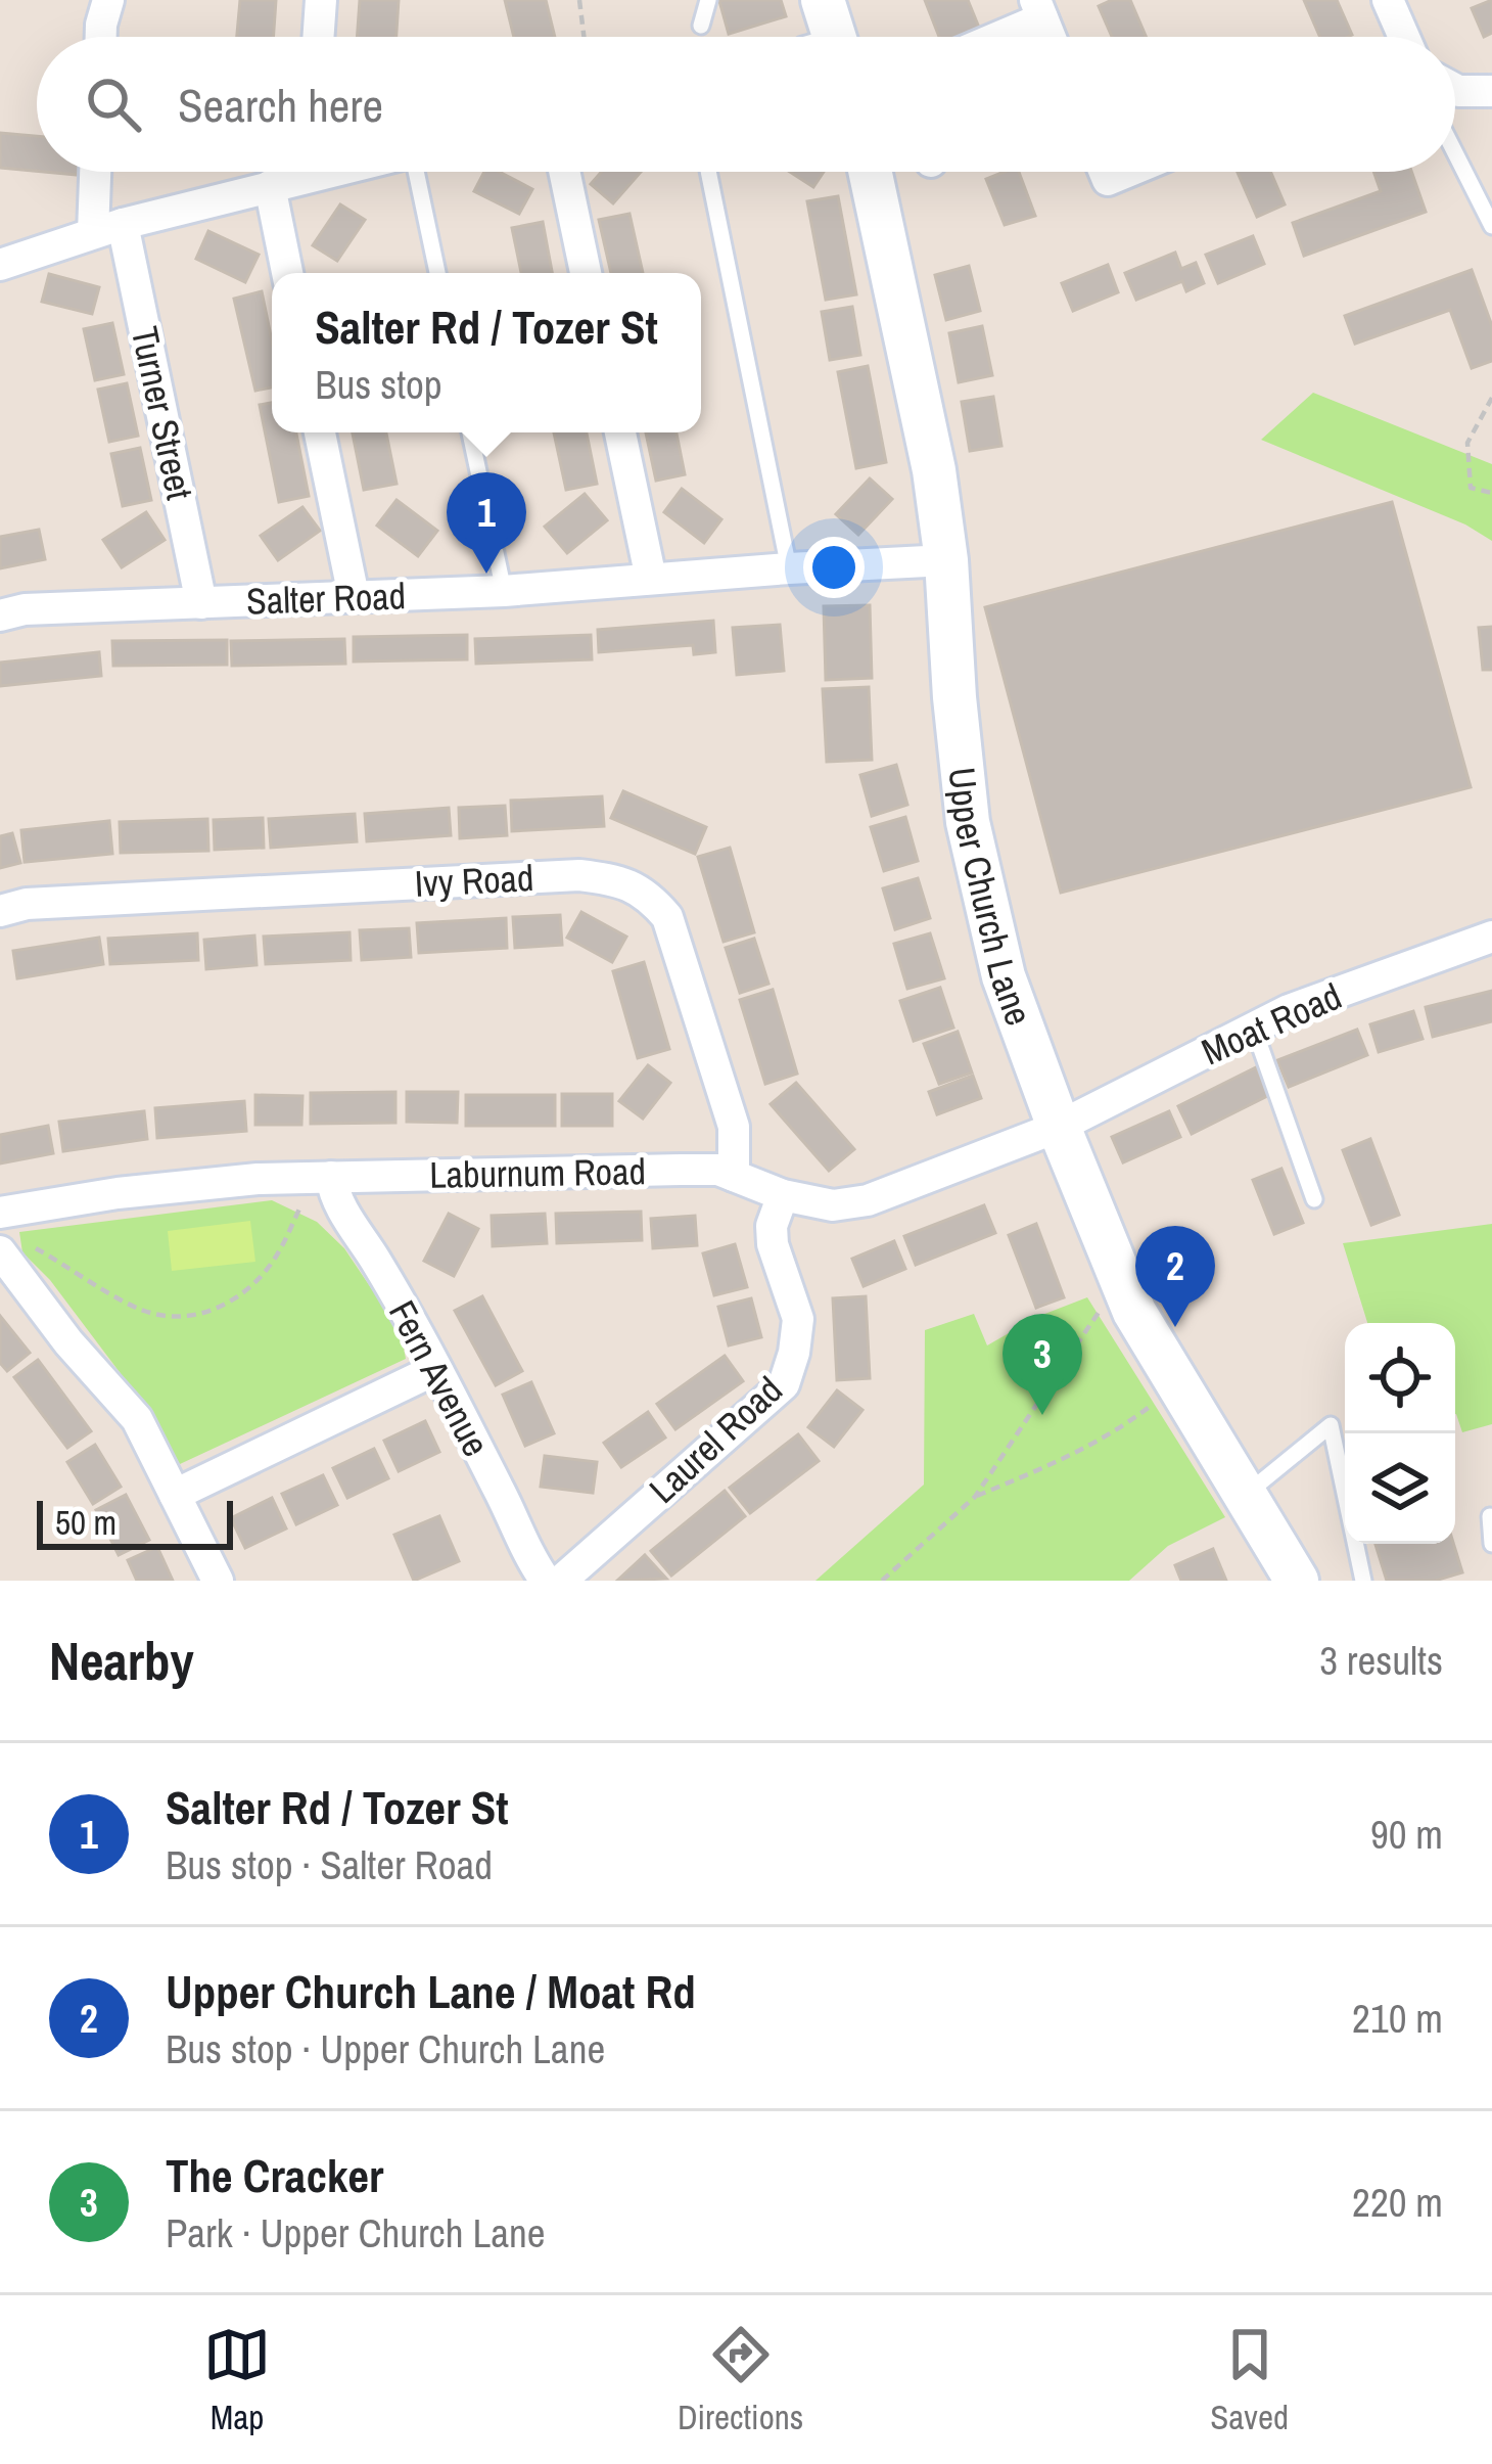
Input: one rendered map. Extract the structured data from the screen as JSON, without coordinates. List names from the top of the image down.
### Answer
{
  "streets": {
    "main road": ["Upper Church Lane"],
    "street": [
      "Turner Street",
      "Salter Road",
      "Ivy Road",
      "Moat Road",
      "Laburnum Road",
      "Fern Avenue",
      "Laurel Road"
    ]
  },
  "crossings": [
    ["Turner Street", "Salter Road"],
    ["Salter Road", "Upper Church Lane"],
    ["Ivy Road", "Laburnum Road"],
    ["Upper Church Lane", "Moat Road"],
    ["Upper Church Lane", "Laburnum Road"],
    ["Moat Road", "Laburnum Road"],
    ["Laburnum Road", "Fern Avenue"],
    ["Laburnum Road", "Laurel Road"]
  ],
  "scale_bar": "50 m",
  "page": {
    "search": "Search here",
    "popup": ["Salter Rd / Tozer St", "Bus stop"],
    "pins": ["1", "2", "3"],
    "scale": "50 m",
    "heading": ["Nearby", "3 results"],
    "list": [
      {
        "mark": "1",
        "name": "Salter Rd / Tozer St",
        "note": "Bus stop · Salter Road",
        "value": "90 m"
      },
      {
        "mark": "2",
        "name": "Upper Church Lane / Moat Rd",
        "note": "Bus stop · Upper Church Lane",
        "value": "210 m"
      },
      {
        "mark": "3",
        "name": "The Cracker",
        "note": "Park · Upper Church Lane",
        "value": "220 m"
      }
    ],
    "nav": ["Map", "Directions", "Saved"]
  }
}
